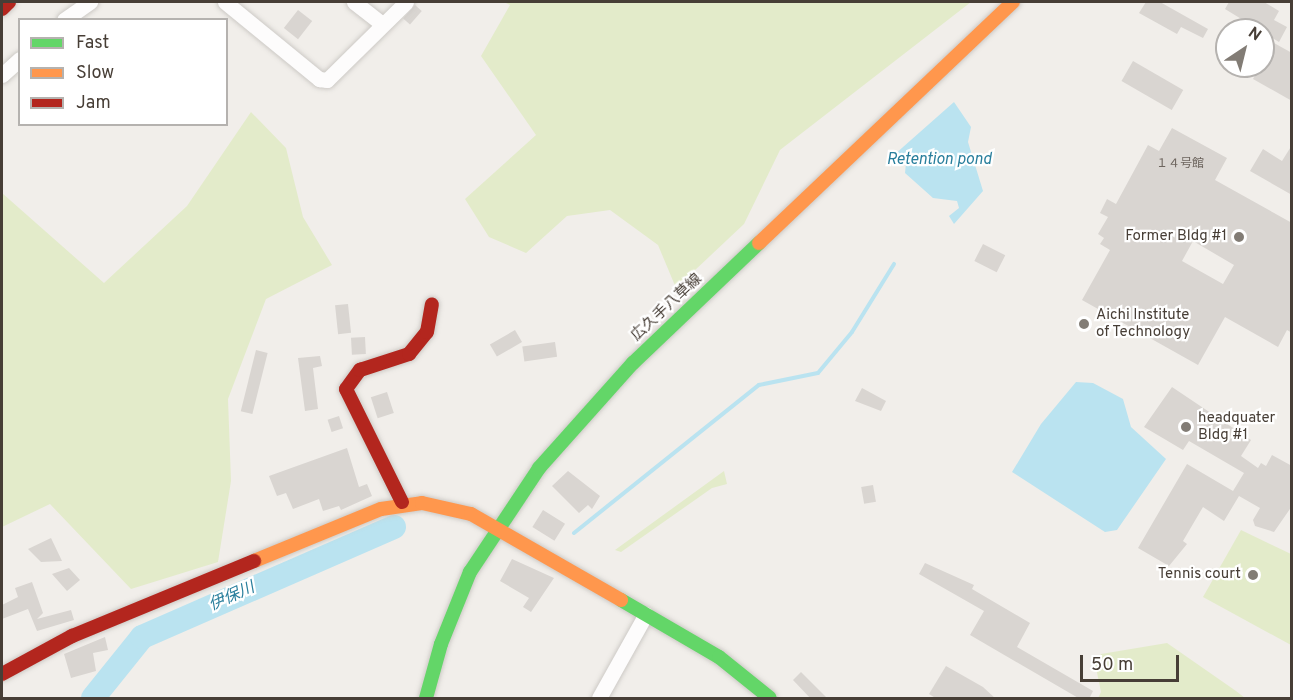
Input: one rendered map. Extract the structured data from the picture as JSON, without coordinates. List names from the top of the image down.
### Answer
{
  "streets": {
    "main road": ["広久手八草線"]
  },
  "water": ["Retention pond", "伊保川"],
  "places": [
    "Former Bldg #1",
    "Aichi Institute of Technology",
    "headquater Bldg #1",
    "Tennis court"
  ],
  "house_numbers": ["１４号館"],
  "legend": ["Fast", "Slow", "Jam"],
  "scale_bar": "50 m",
  "north": "top right"
}
